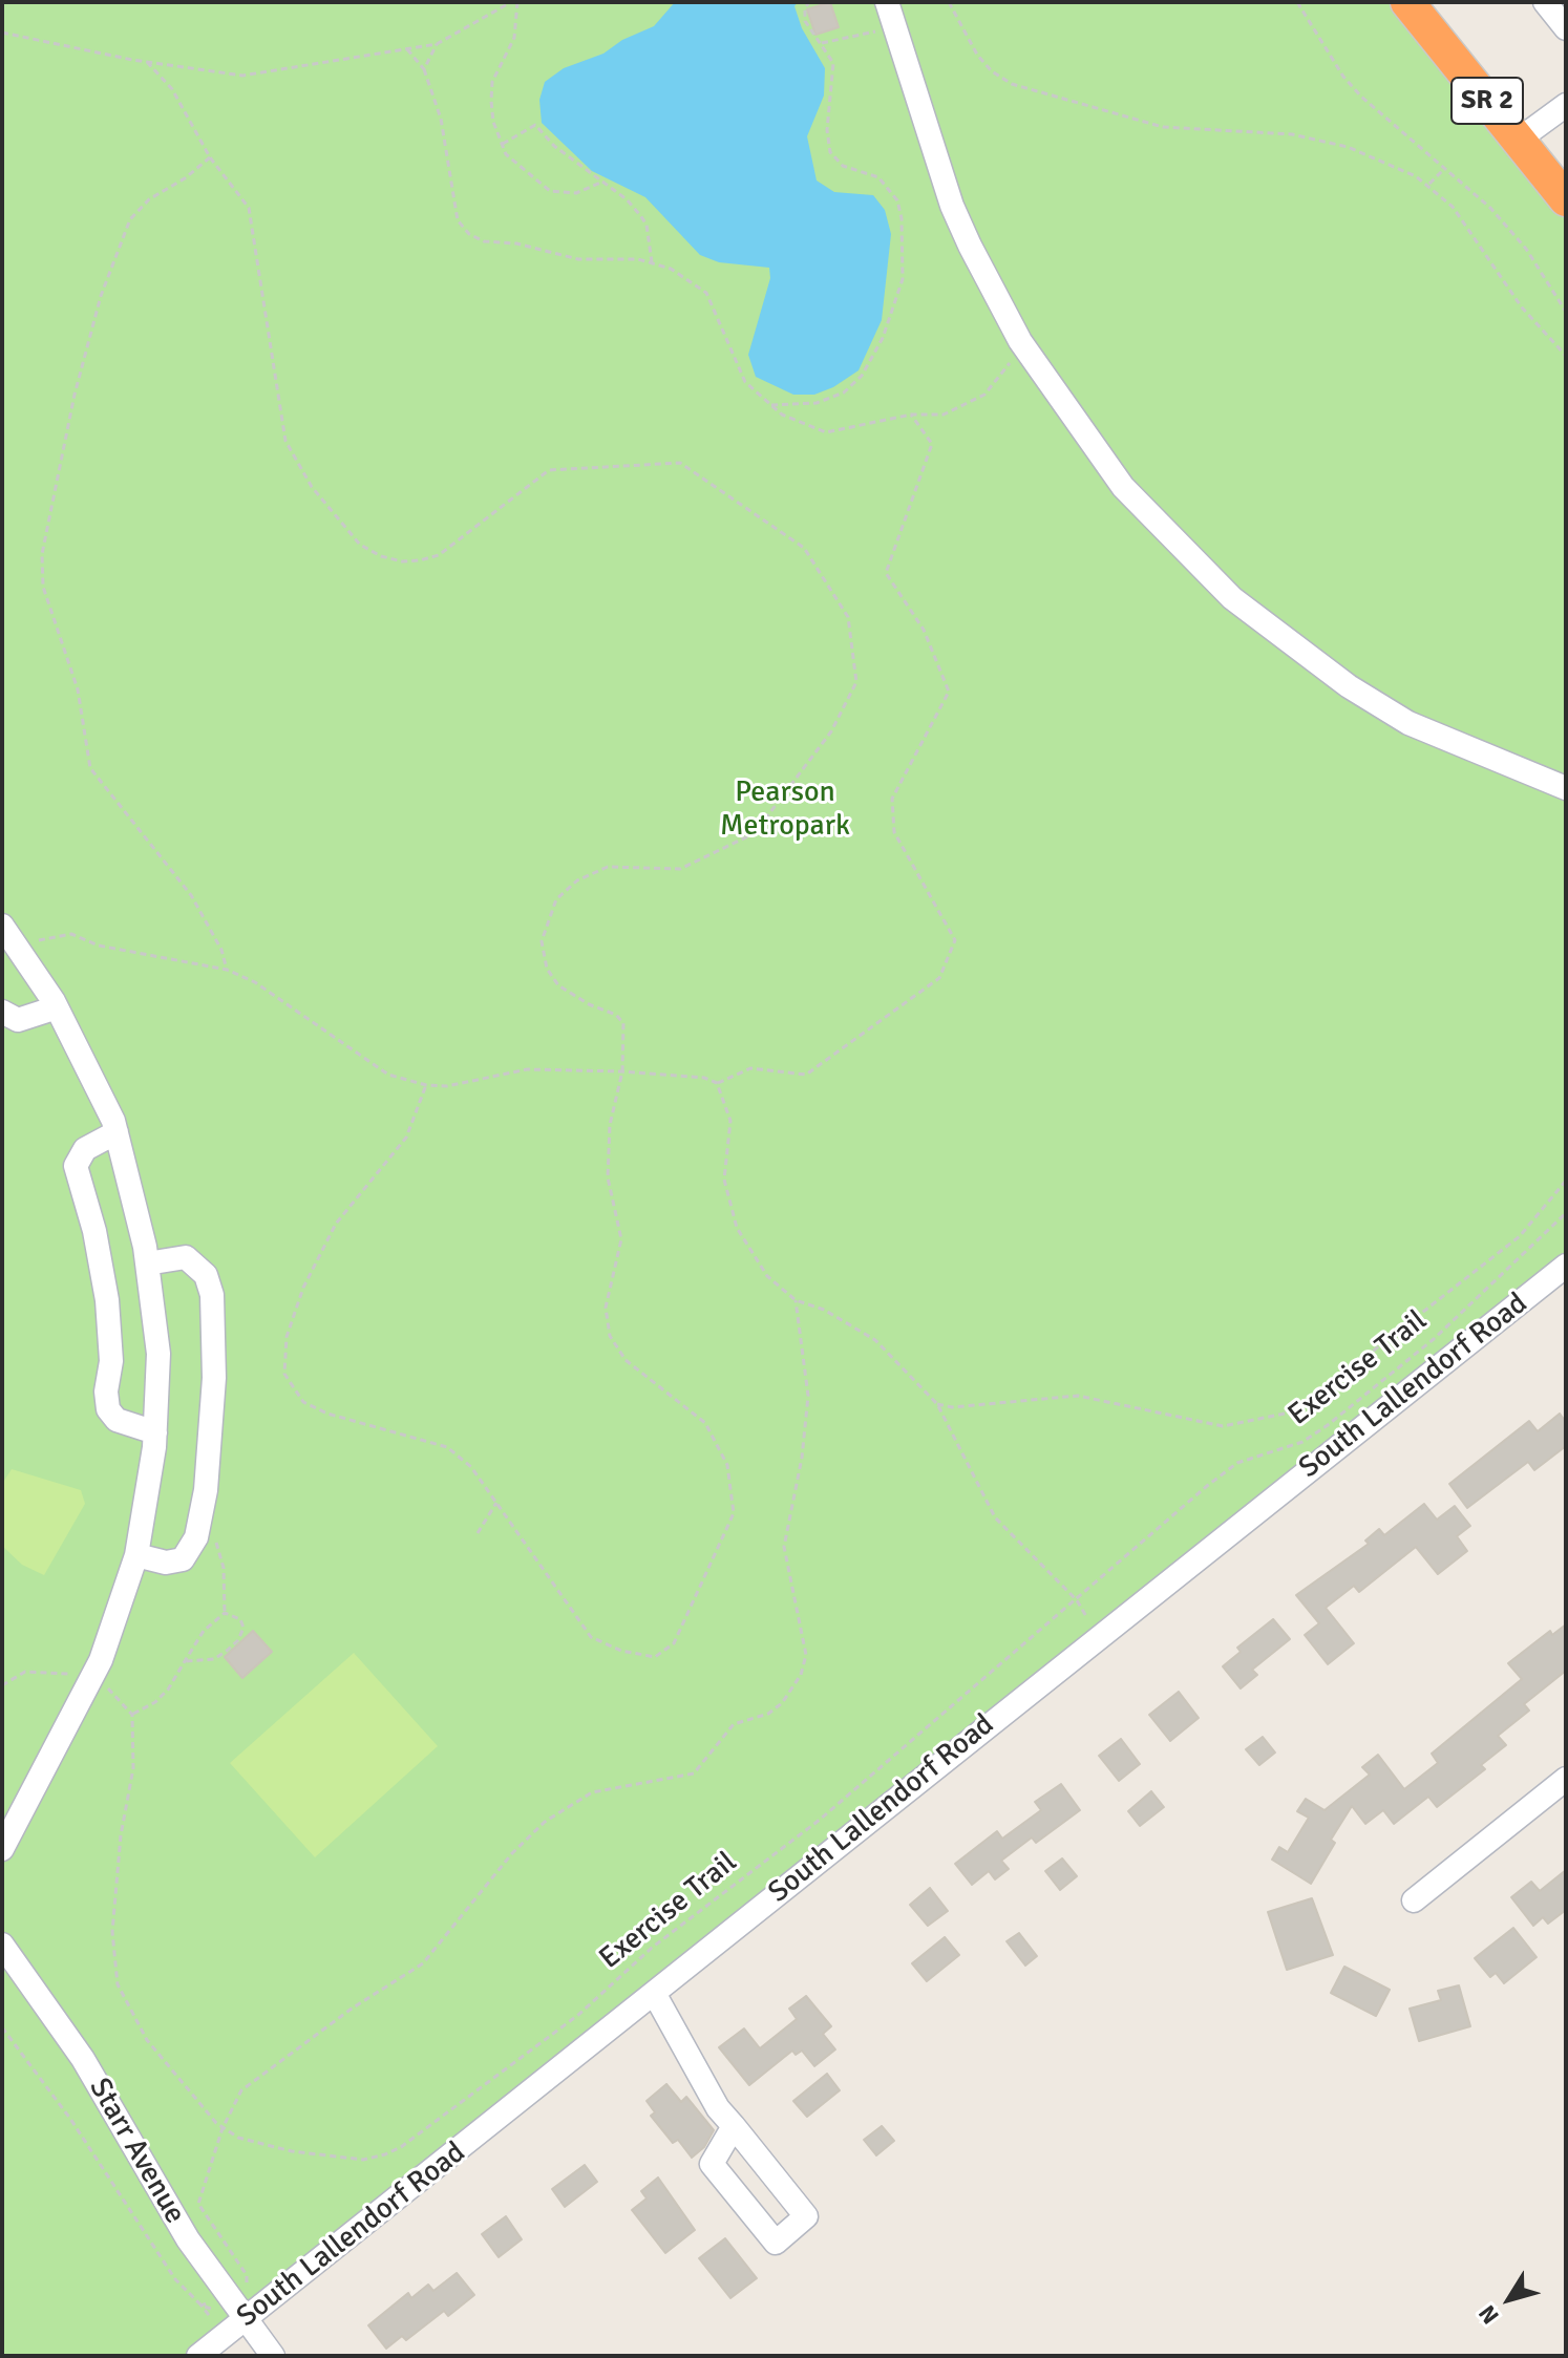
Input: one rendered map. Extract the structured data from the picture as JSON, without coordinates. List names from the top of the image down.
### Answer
{
  "streets": {
    "highway": ["SR 2"],
    "street": ["South Lallendorf Road", "Starr Avenue"],
    "path": ["Exercise Trail"]
  },
  "crossings": [
    ["South Lallendorf Road", "Starr Avenue"]
  ],
  "parks": ["Pearson Metropark"],
  "north": "bottom left"
}
